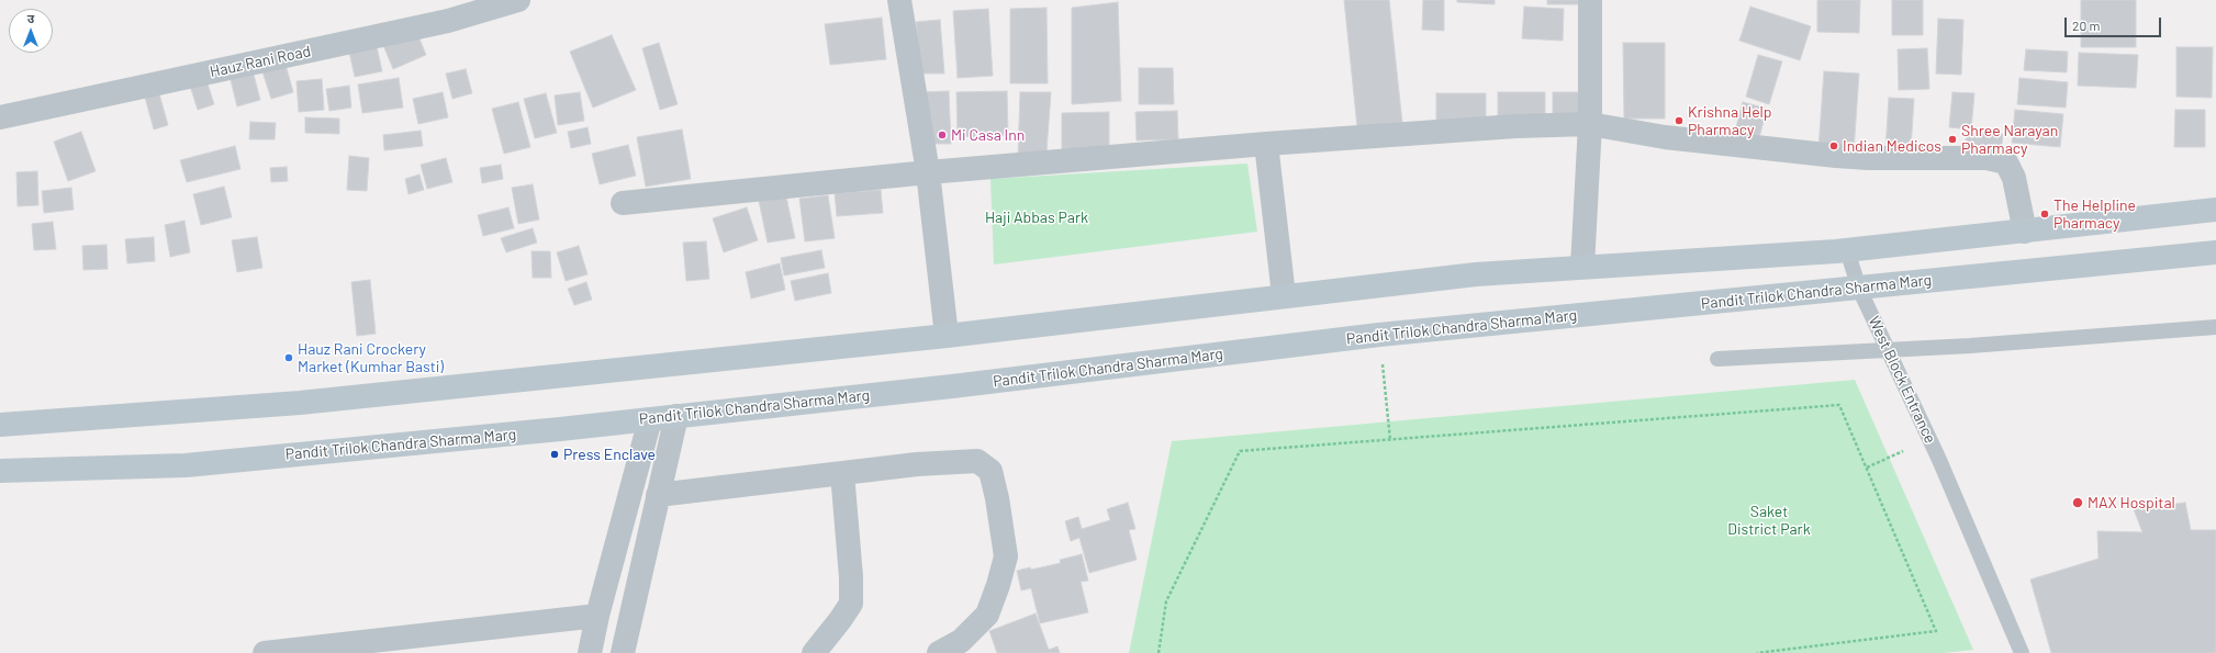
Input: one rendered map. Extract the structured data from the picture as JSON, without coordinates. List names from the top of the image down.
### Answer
{
  "streets": {
    "main road": ["Pandit Trilok Chandra Sharma Marg"],
    "street": ["Hauz Rani Road"],
    "lane": ["West Block Entrance"]
  },
  "crossings": [
    ["Pandit Trilok Chandra Sharma Marg", "West Block Entrance"]
  ],
  "parks": ["Haji Abbas Park", "Saket District Park"],
  "places": [
    "Krishna Help Pharmacy",
    "Mi Casa Inn",
    "Shree Narayan Pharmacy",
    "Indian Medicos",
    "The Helpline Pharmacy",
    "Hauz Rani Crockery Market (Kumhar Basti)",
    "Press Enclave",
    "MAX Hospital"
  ],
  "scale_bar": "20 m",
  "north": "top"
}
